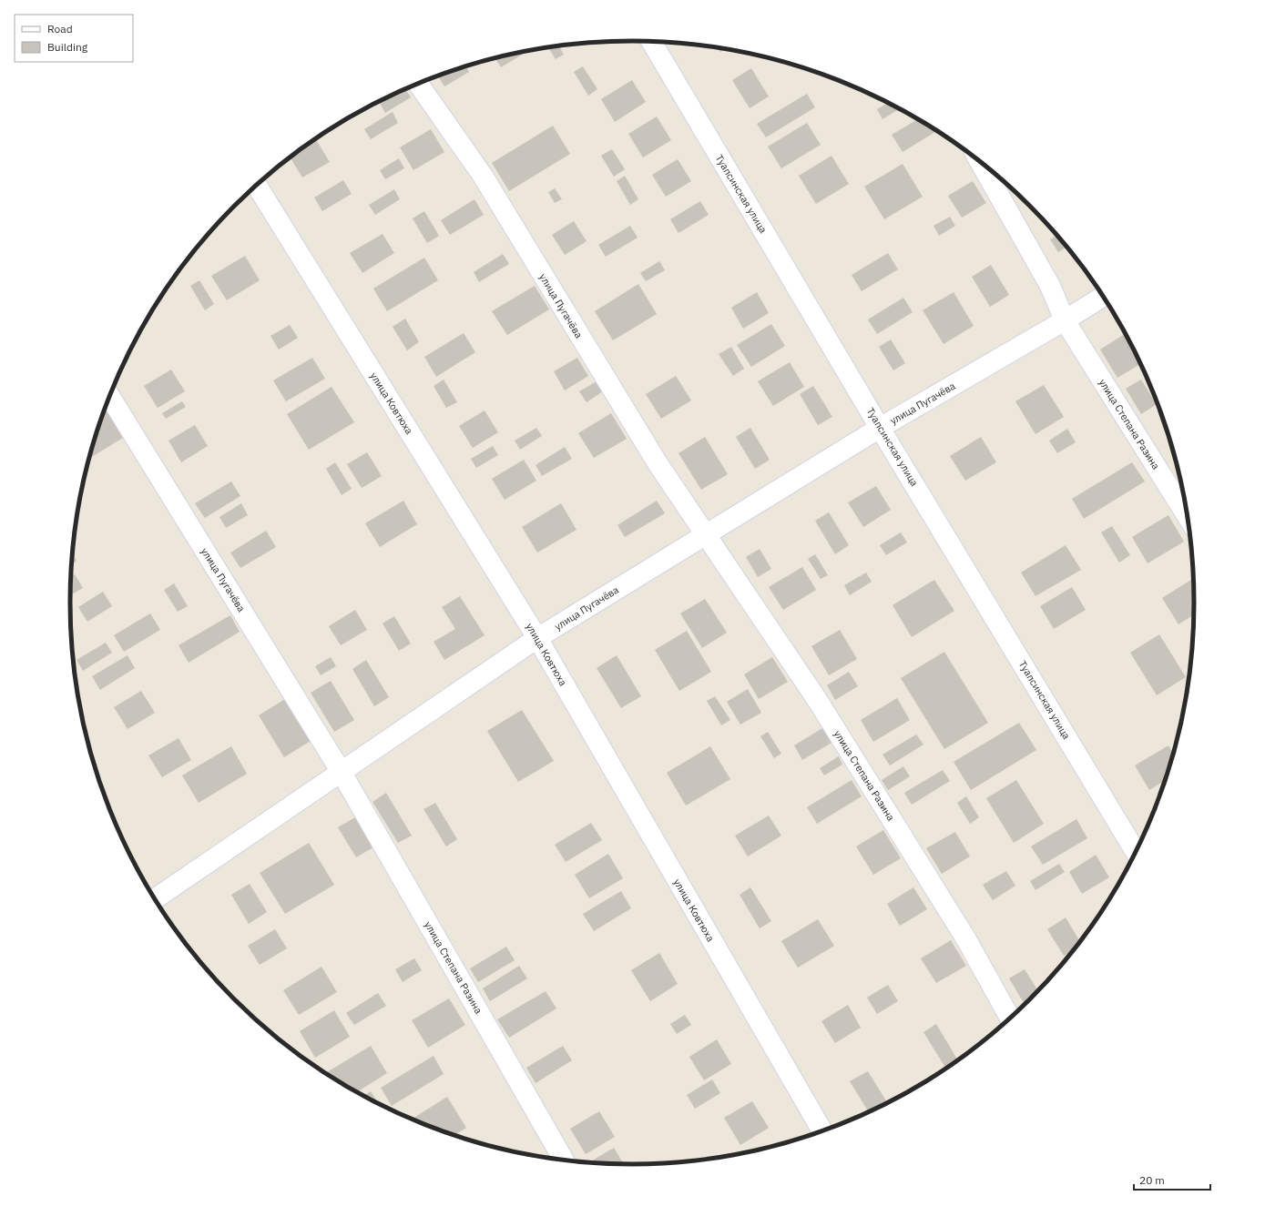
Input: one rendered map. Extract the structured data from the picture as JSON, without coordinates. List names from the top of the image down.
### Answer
{
  "streets": {
    "street": [
      "Туапсинская улица",
      "улица Пугачёва",
      "улица Ковтюха",
      "улица Степана Разина"
    ]
  },
  "crossings": [
    ["Туапсинская улица", "улица Пугачёва"],
    ["улица Пугачёва", "улица Ковтюха"],
    ["улица Пугачёва", "улица Степана Разина"]
  ],
  "legend": ["Road", "Building"],
  "scale_bar": "20 m"
}
